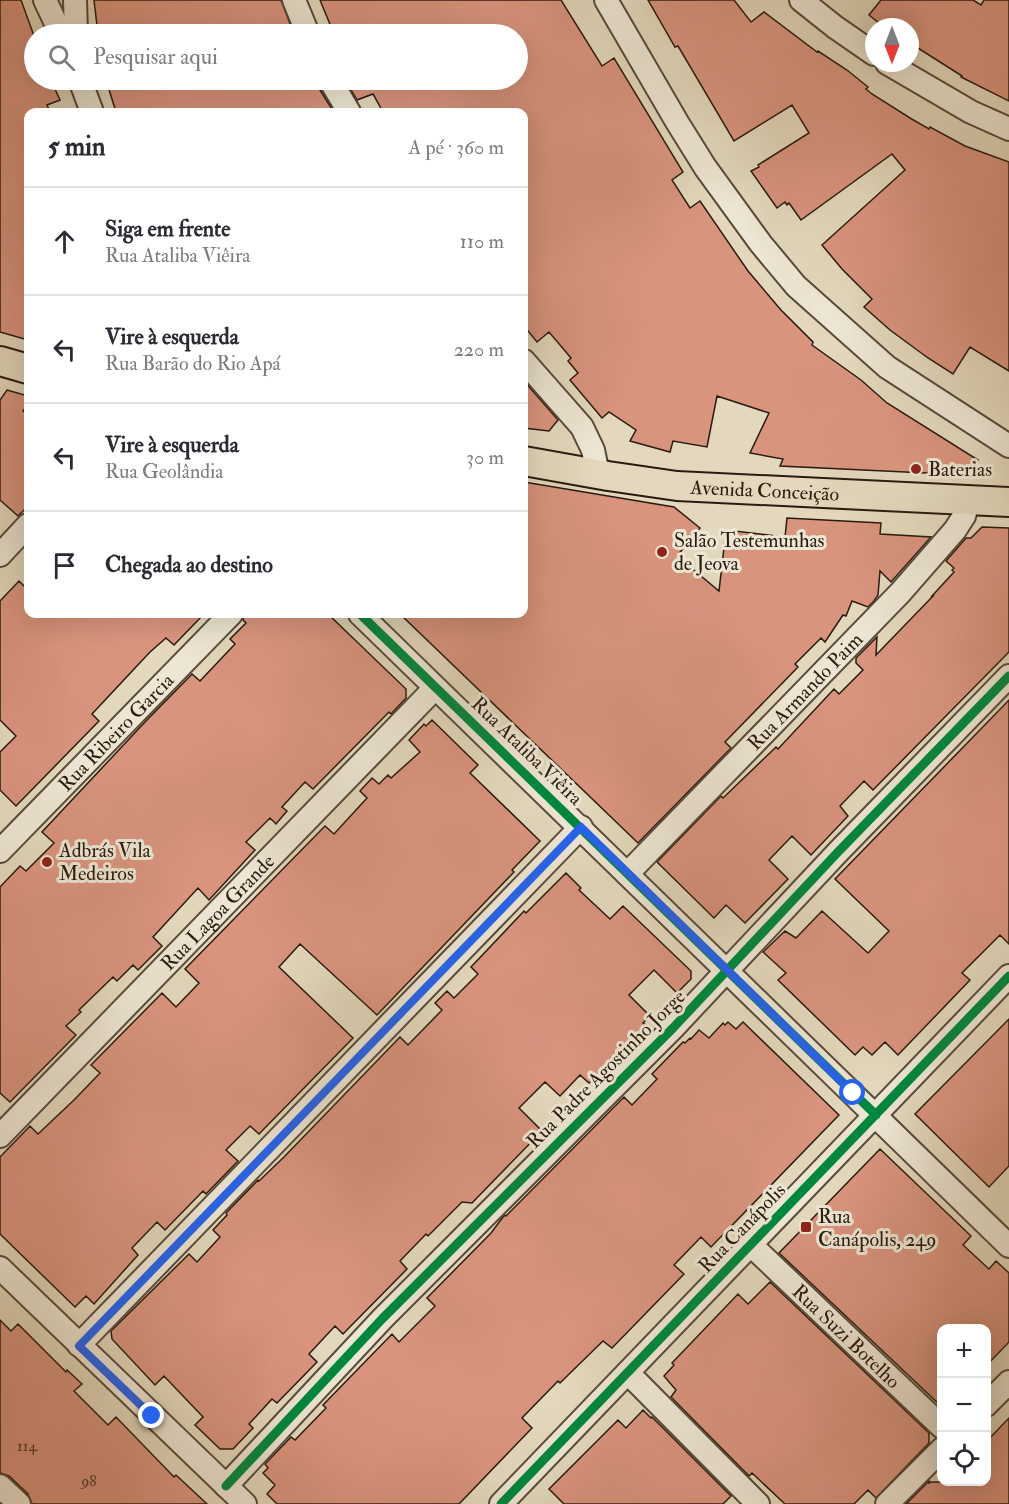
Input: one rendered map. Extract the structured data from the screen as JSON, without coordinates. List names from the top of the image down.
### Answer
{
  "streets": {
    "main road": ["Avenida Conceição"],
    "street": [
      "Rua Armando Paim",
      "Rua Ribeiro Garcia",
      "Rua Ataliba Viêira",
      "Rua Lagoa Grande",
      "Rua Padre Agostinho Jorge",
      "Rua Canápolis",
      "Rua Suzi Botelho"
    ]
  },
  "crossings": [
    ["Avenida Conceição", "Rua Armando Paim"],
    ["Rua Armando Paim", "Rua Ataliba Viêira"],
    ["Rua Ataliba Viêira", "Rua Lagoa Grande"],
    ["Rua Ataliba Viêira", "Rua Padre Agostinho Jorge"],
    ["Rua Ataliba Viêira", "Rua Canápolis"],
    ["Rua Canápolis", "Rua Suzi Botelho"]
  ],
  "places": {
    "other": ["Baterias", "Salão Testemunhas de Jeova", "Adbrás Vila Medeiros"],
    "transit": ["Rua Canápolis, 249"]
  },
  "house_numbers": ["114", "98"],
  "north": "bottom",
  "page": {
    "search": "Pesquisar aqui",
    "heading": ["5 min", "A pé · 360 m"],
    "list": [
      ["Siga em frente", "Rua Ataliba Viêira", "110 m"],
      ["Vire à esquerda", "Rua Barão do Rio Apá", "220 m"],
      ["Vire à esquerda", "Rua Geolândia", "30 m"],
      "Chegada ao destino"
    ],
    "map_buttons": ["+", "−"]
  }
}
